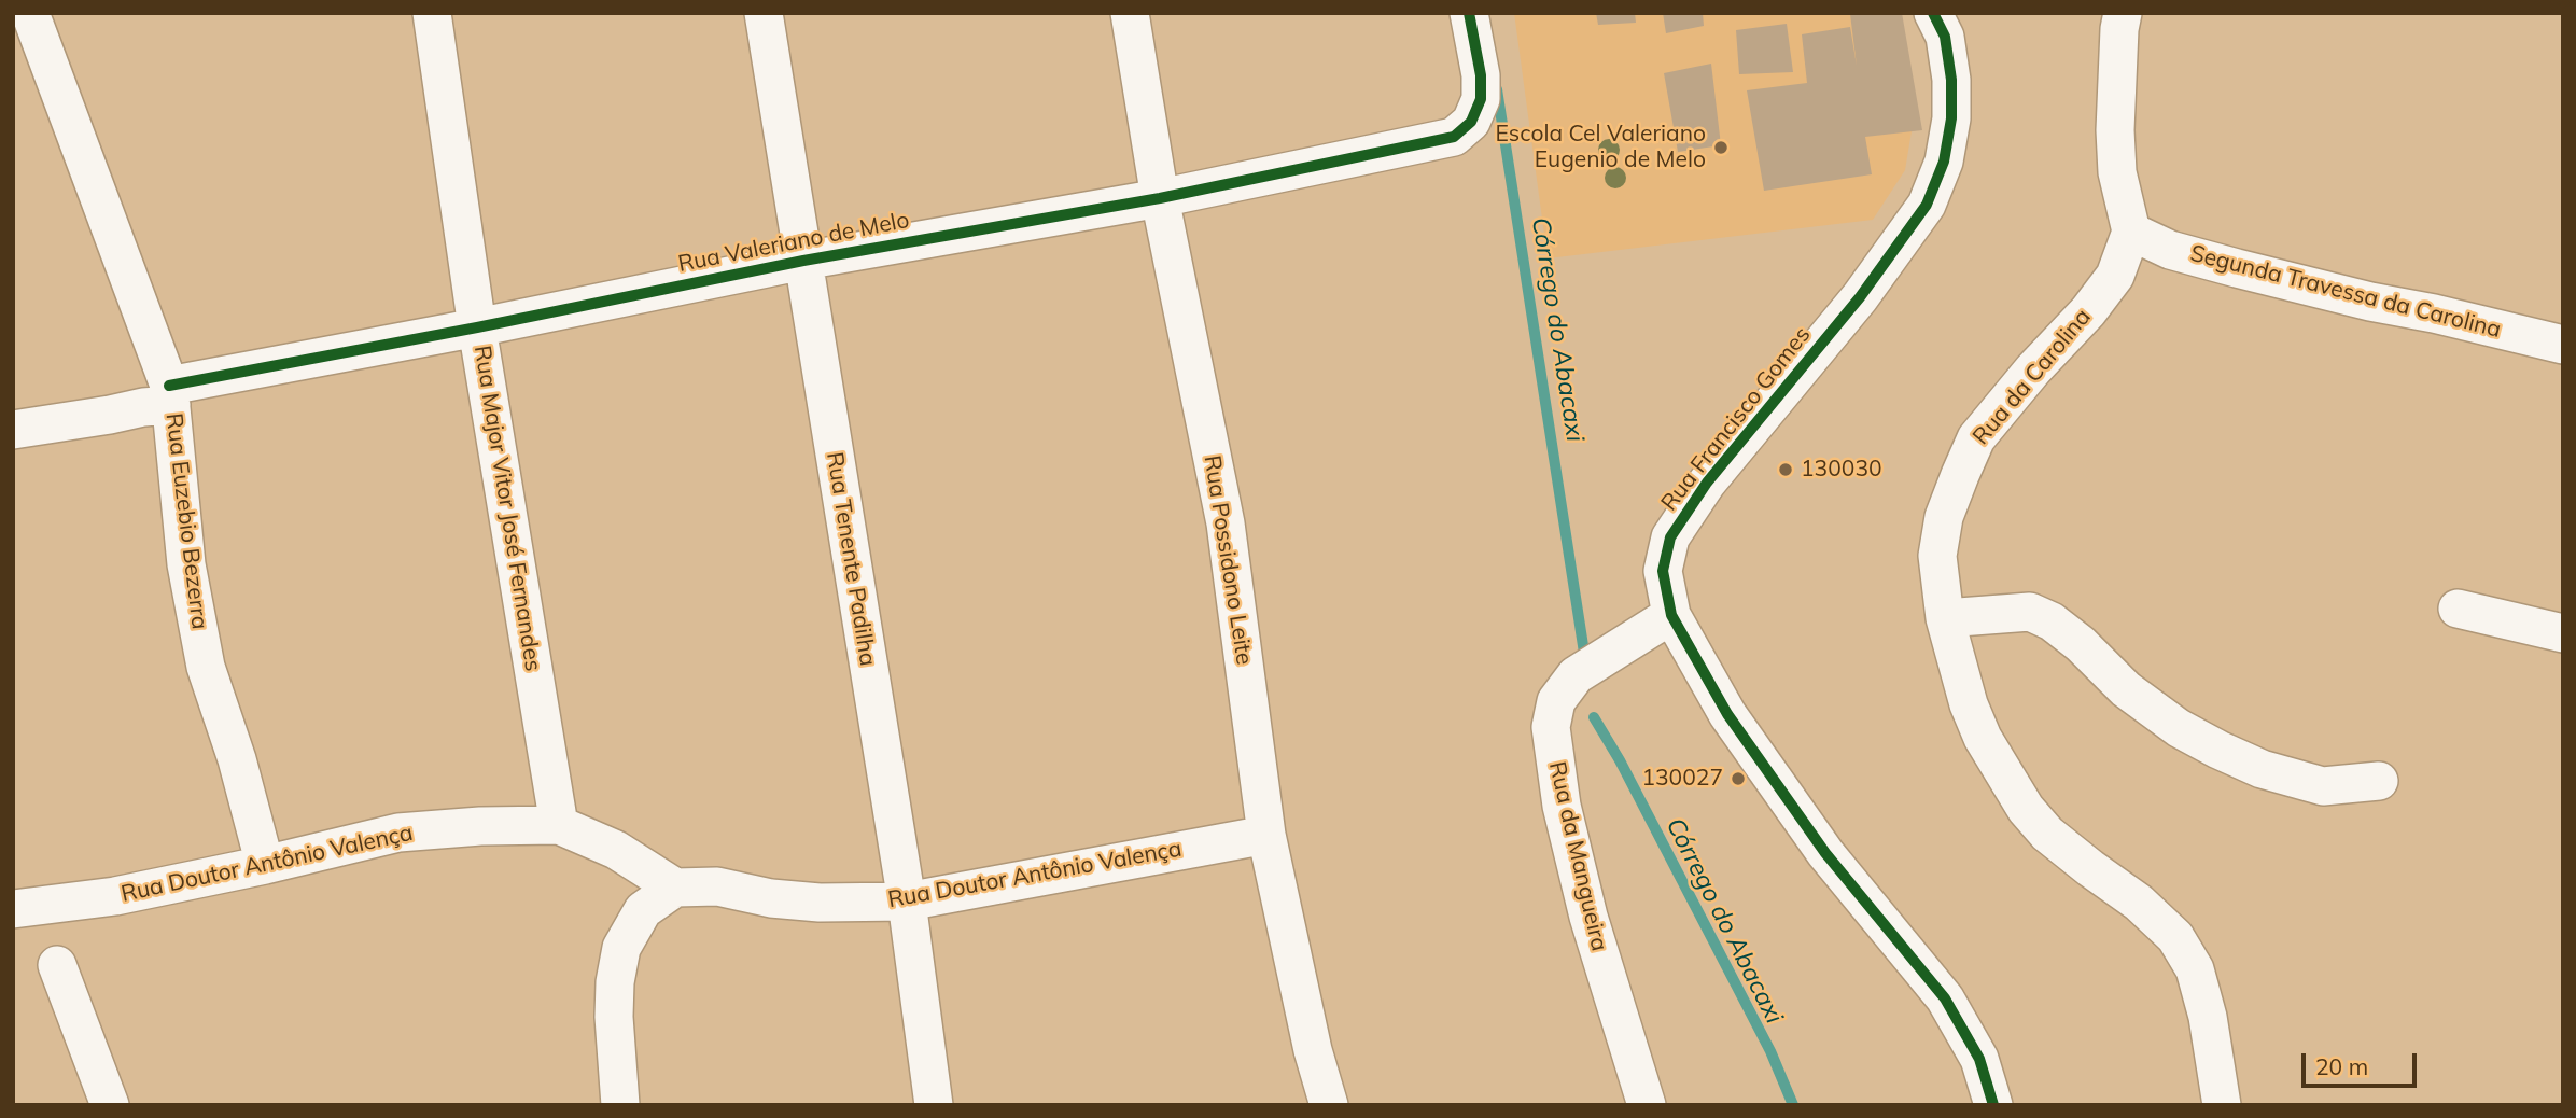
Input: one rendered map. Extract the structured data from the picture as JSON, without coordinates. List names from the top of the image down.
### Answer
{
  "streets": {
    "street": [
      "Rua Valeriano de Melo",
      "Segunda Travessa da Carolina",
      "Rua da Carolina",
      "Rua Francisco Gomes",
      "Rua Major Vitor José Fernandes",
      "Rua Euzebio Bezerra",
      "Rua Tenente Padilha",
      "Rua Possidono Leite",
      "Rua da Mangueira",
      "Rua Doutor Antônio Valença"
    ]
  },
  "crossings": [
    ["Rua Valeriano de Melo", "Rua Major Vitor José Fernandes"],
    ["Rua Valeriano de Melo", "Rua Euzebio Bezerra"],
    ["Rua Valeriano de Melo", "Rua Tenente Padilha"],
    ["Rua Valeriano de Melo", "Rua Possidono Leite"],
    ["Segunda Travessa da Carolina", "Rua da Carolina"],
    ["Rua Francisco Gomes", "Rua da Mangueira"],
    ["Rua Major Vitor José Fernandes", "Rua Doutor Antônio Valença"],
    ["Rua Euzebio Bezerra", "Rua Doutor Antônio Valença"],
    ["Rua Tenente Padilha", "Rua Doutor Antônio Valença"],
    ["Rua Possidono Leite", "Rua Doutor Antônio Valença"]
  ],
  "water": ["Córrego do Abacaxi"],
  "places": ["Escola Cel Valeriano Eugenio de Melo", "130030", "130027"],
  "scale_bar": "20 m"
}
